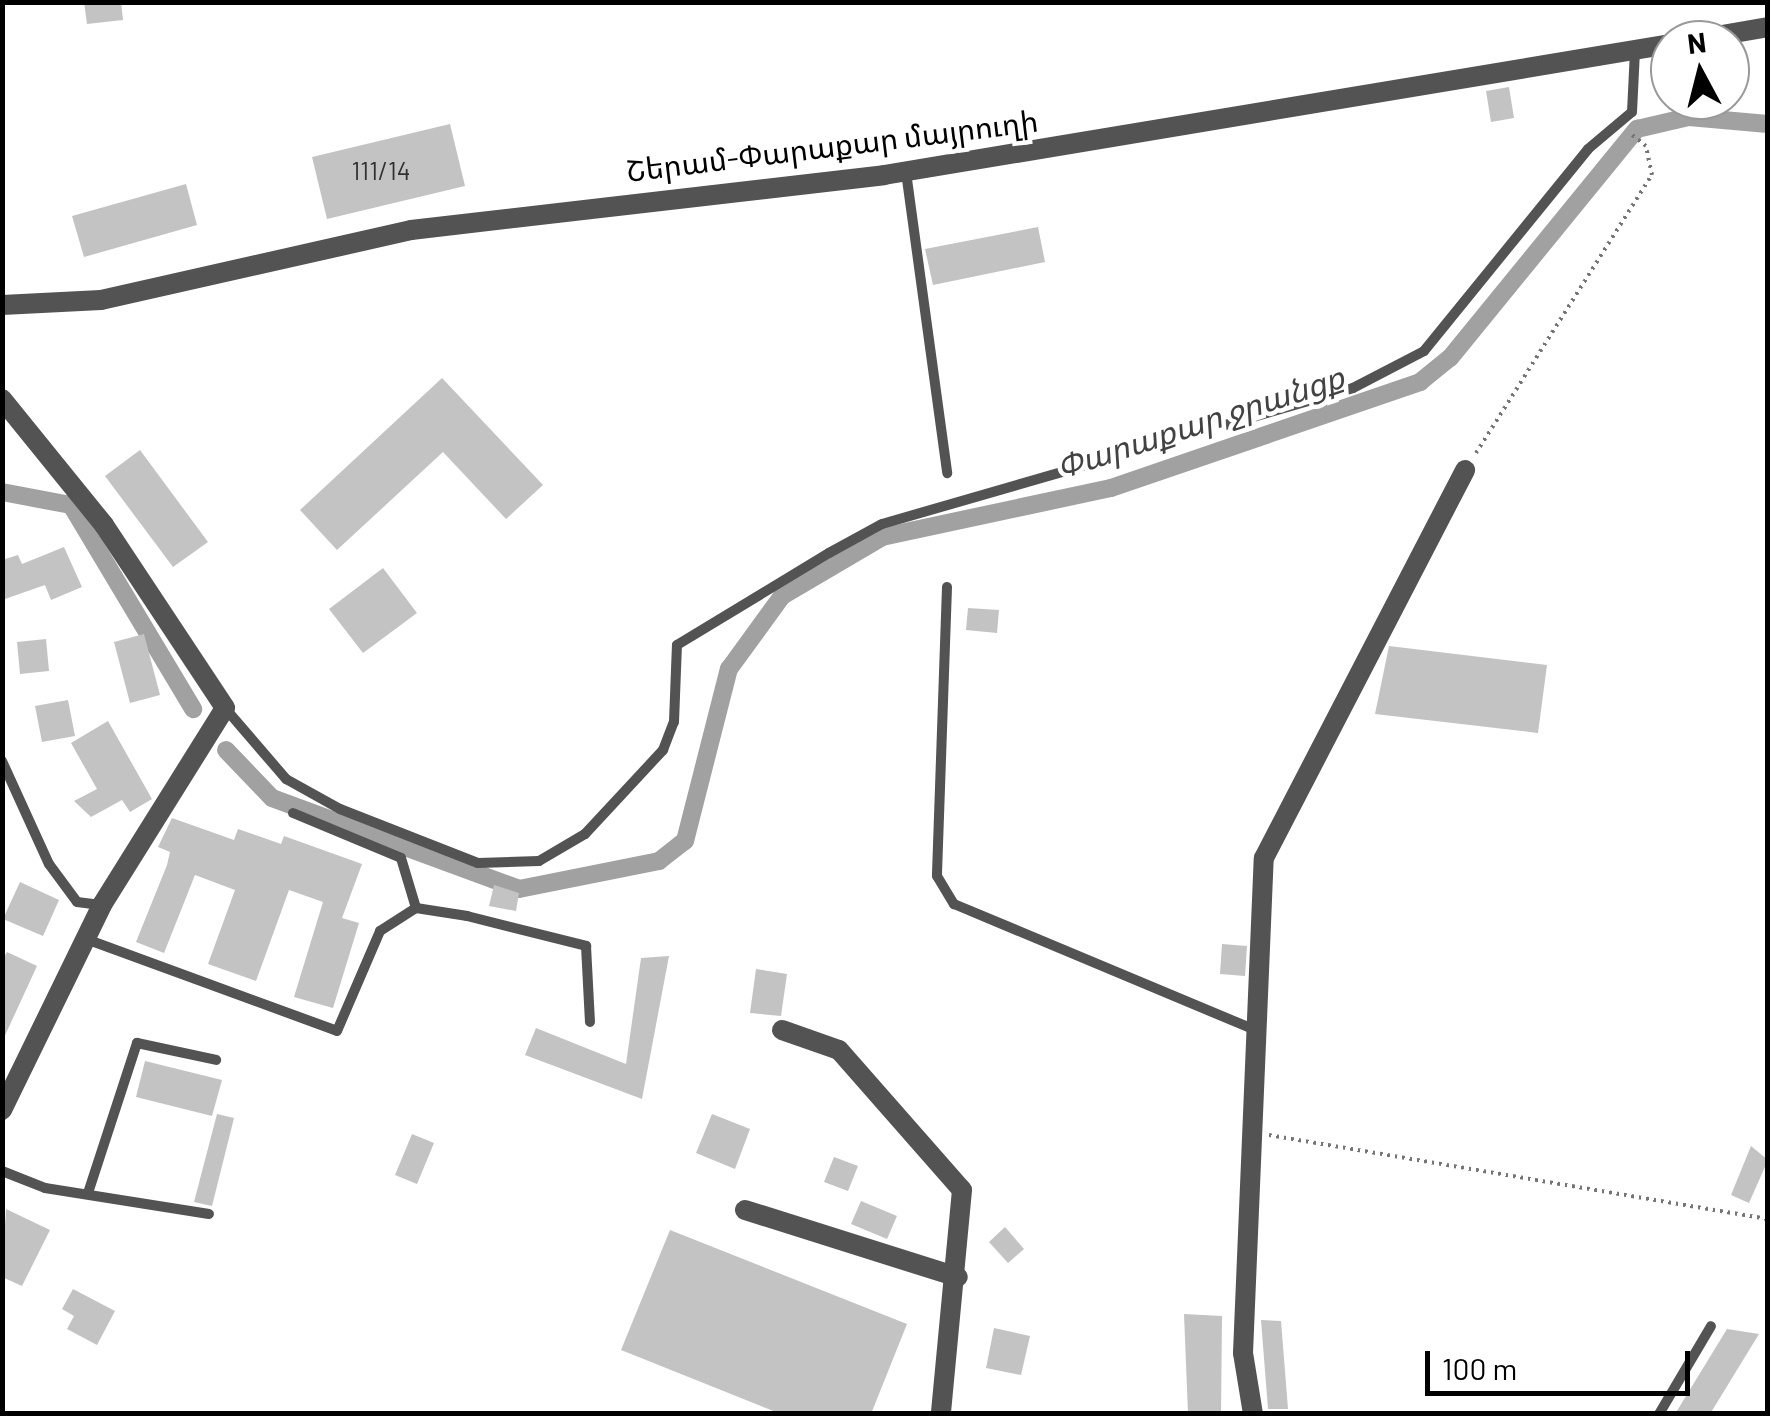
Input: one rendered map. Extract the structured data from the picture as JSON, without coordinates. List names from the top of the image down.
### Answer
{
  "streets": {
    "street": ["Շերամ-Փարաքար մայրուղի"]
  },
  "water": ["Փարաքար ջրանցք"],
  "house_numbers": ["111/14"],
  "scale_bar": "100 m",
  "north": "top"
}
